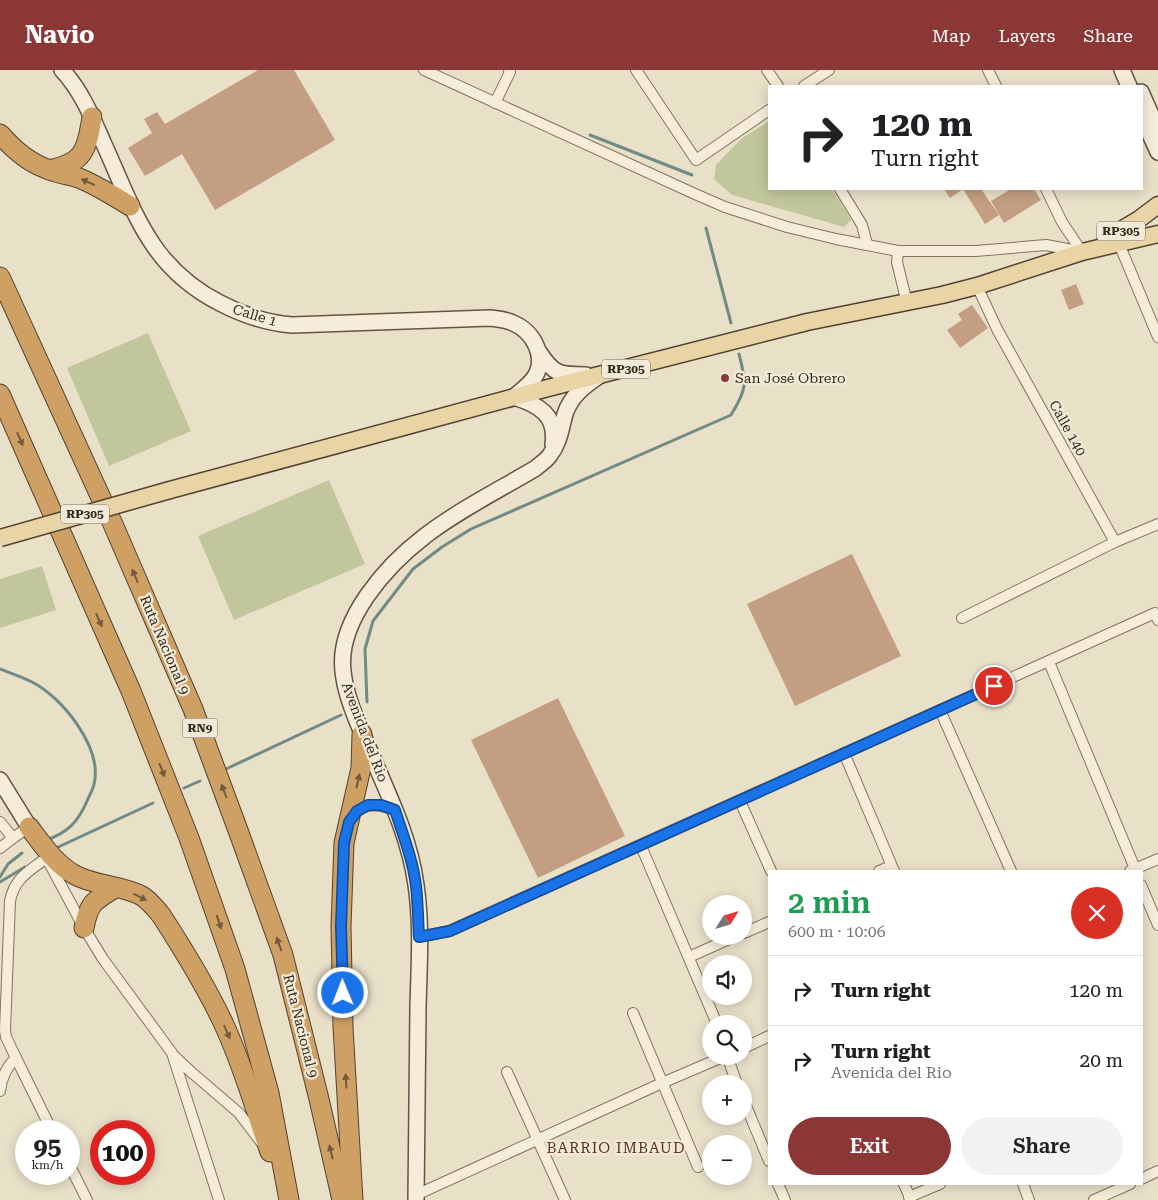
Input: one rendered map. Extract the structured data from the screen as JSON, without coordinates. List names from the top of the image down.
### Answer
{
  "streets": {
    "highway": ["Ruta Nacional 9", "RN9"],
    "main road": ["RP305"],
    "street": ["Calle 1", "Calle 140", "Avenida del Rio"]
  },
  "crossings": [
    ["RP305", "Calle 1"],
    ["RP305", "Calle 140"],
    ["RP305", "Avenida del Rio"],
    ["Calle 1", "Avenida del Rio"]
  ],
  "districts": ["BARRIO IMBAUD"],
  "places": ["San José Obrero"],
  "north": "top right",
  "page": {
    "header": "Navio",
    "nav": ["Map", "Layers", "Share"],
    "turn": ["120 m", "Turn right"],
    "heading": ["2 min", "600 m · 10:06"],
    "map_buttons": ["+", "−"],
    "list": [
      {
        "name": "Turn right",
        "value": "120 m"
      },
      {
        "name": "Turn right",
        "note": "Avenida del Rio",
        "value": "20 m"
      }
    ],
    "buttons": ["Exit", "Share"],
    "speed": "95 km/h",
    "limit": "100"
  }
}
